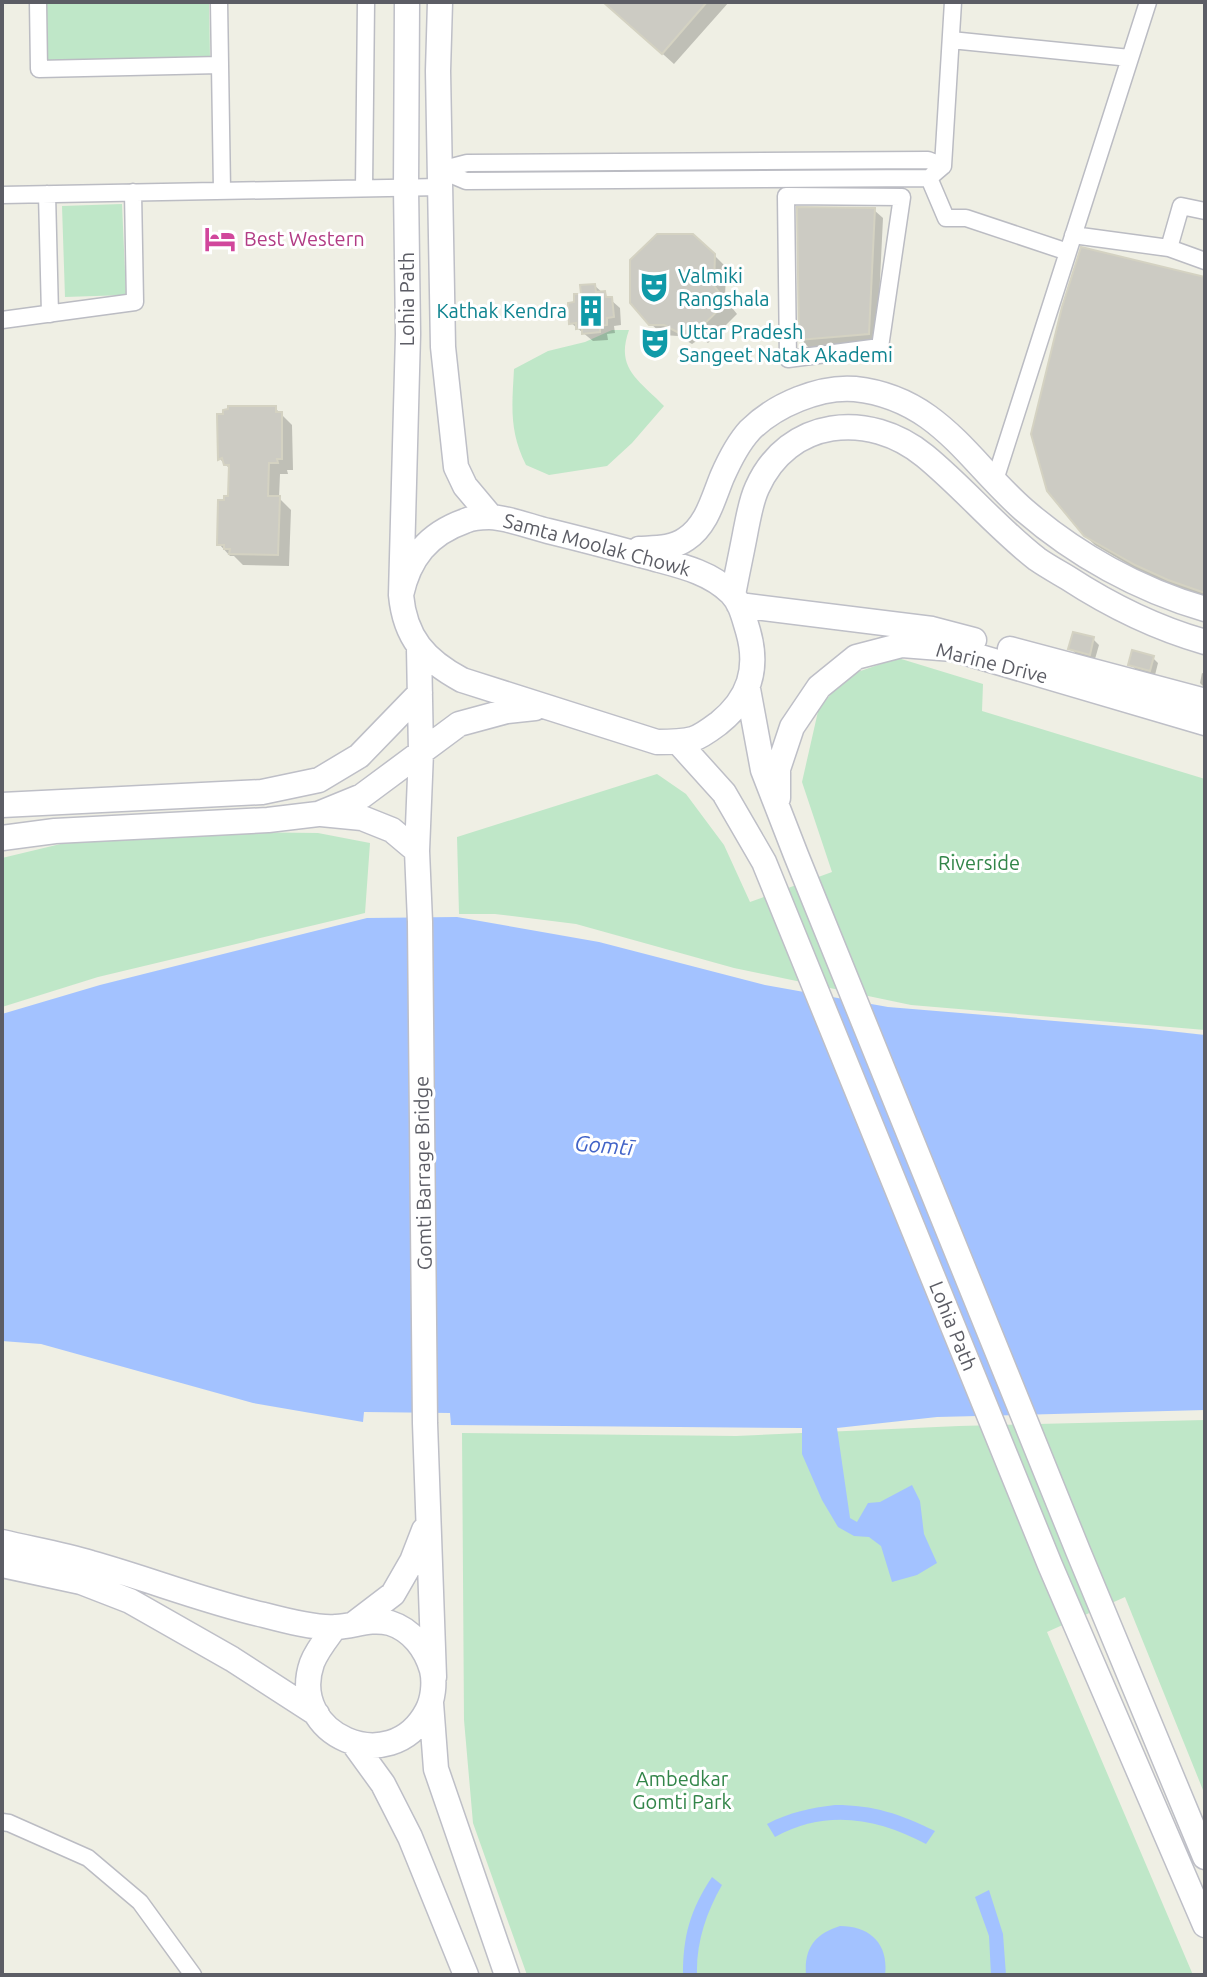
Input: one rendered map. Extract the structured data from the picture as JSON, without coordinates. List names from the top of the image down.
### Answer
{
  "streets": {
    "main road": [
      "Lohia Path",
      "Samta Moolak Chowk",
      "Marine Drive",
      "Gomti Barrage Bridge"
    ]
  },
  "crossings": [
    ["Lohia Path", "Samta Moolak Chowk"],
    ["Lohia Path", "Marine Drive"],
    ["Samta Moolak Chowk", "Marine Drive"]
  ],
  "water": ["Gomtī"],
  "parks": ["Riverside", "Ambedkar Gomti Park"],
  "places": {
    "hotel": ["Best Western"],
    "theatre": ["Valmiki Rangshala", "Uttar Pradesh Sangeet Natak Akademi"],
    "building": ["Kathak Kendra"]
  }
}
